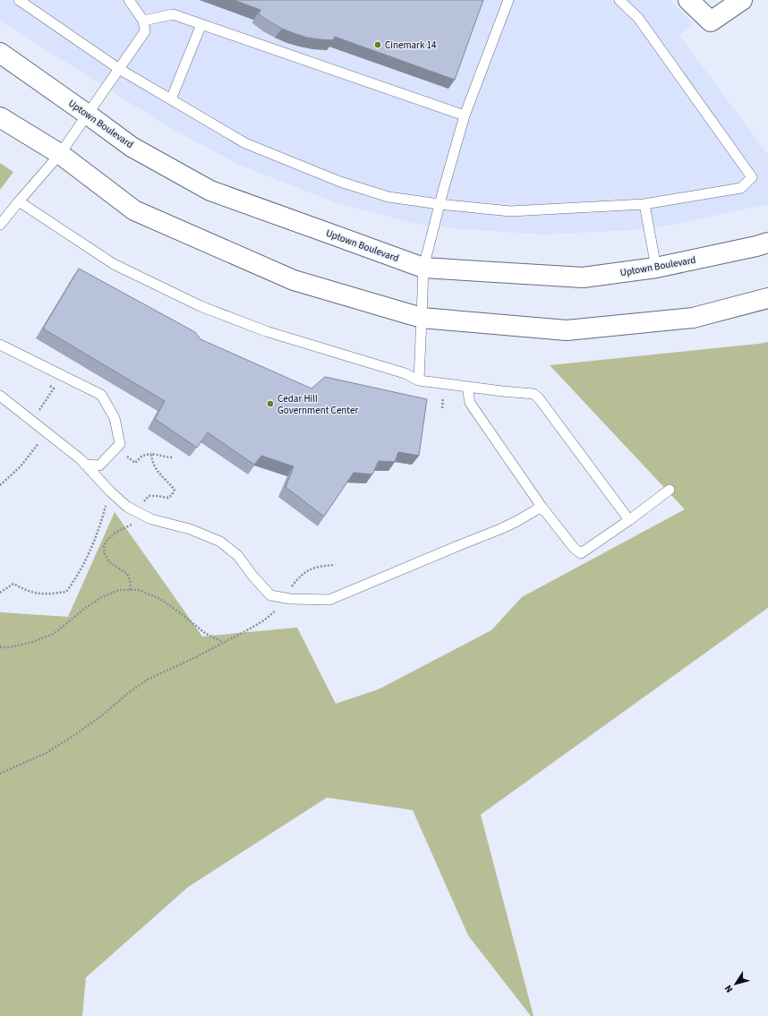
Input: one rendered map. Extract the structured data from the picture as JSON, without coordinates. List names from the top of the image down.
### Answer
{
  "streets": {
    "street": ["Uptown Boulevard"]
  },
  "places": ["Cinemark 14", "Cedar Hill Government Center"],
  "north": "bottom left"
}
